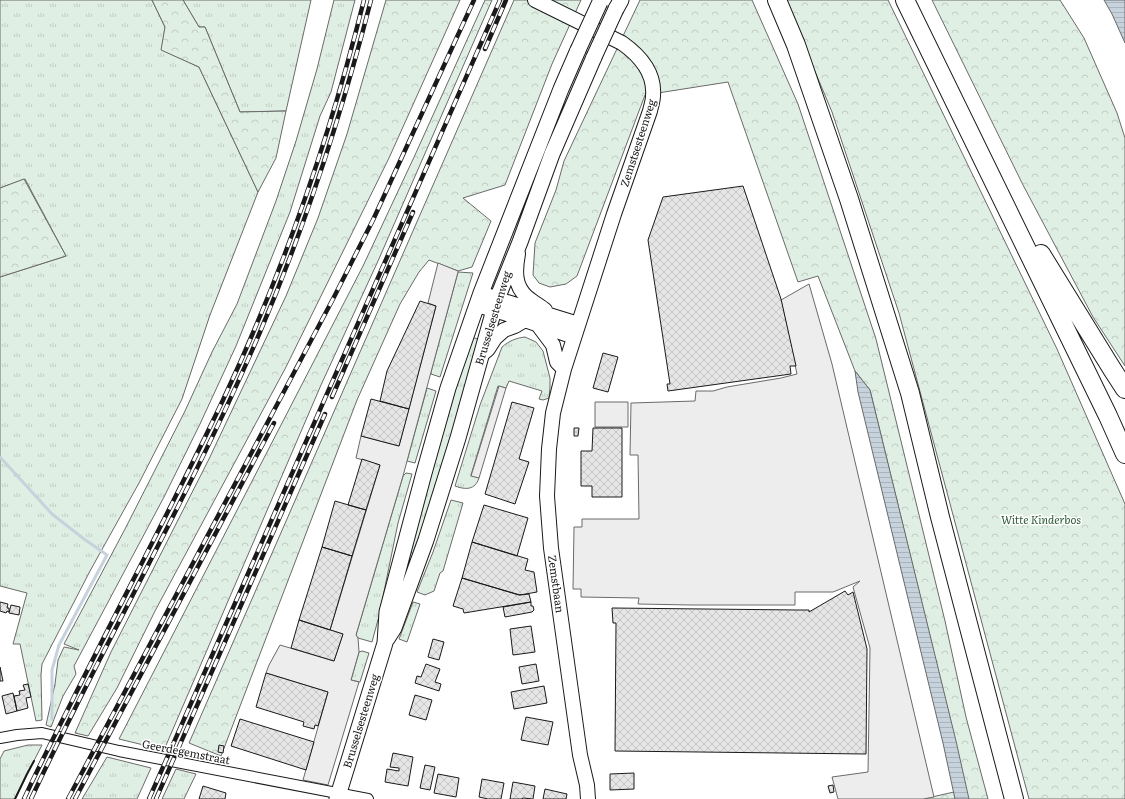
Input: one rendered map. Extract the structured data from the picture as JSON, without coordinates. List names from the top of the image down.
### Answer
{
  "streets": {
    "main road": ["Brusselsesteenweg"],
    "street": ["Zemstsesteenweg", "Zemstbaan", "Geerdegemstraat"]
  },
  "crossings": [
    ["Zemstsesteenweg", "Zemstbaan"],
    ["Brusselsesteenweg", "Geerdegemstraat"]
  ],
  "parks": ["Witte Kinderbos"]
}
